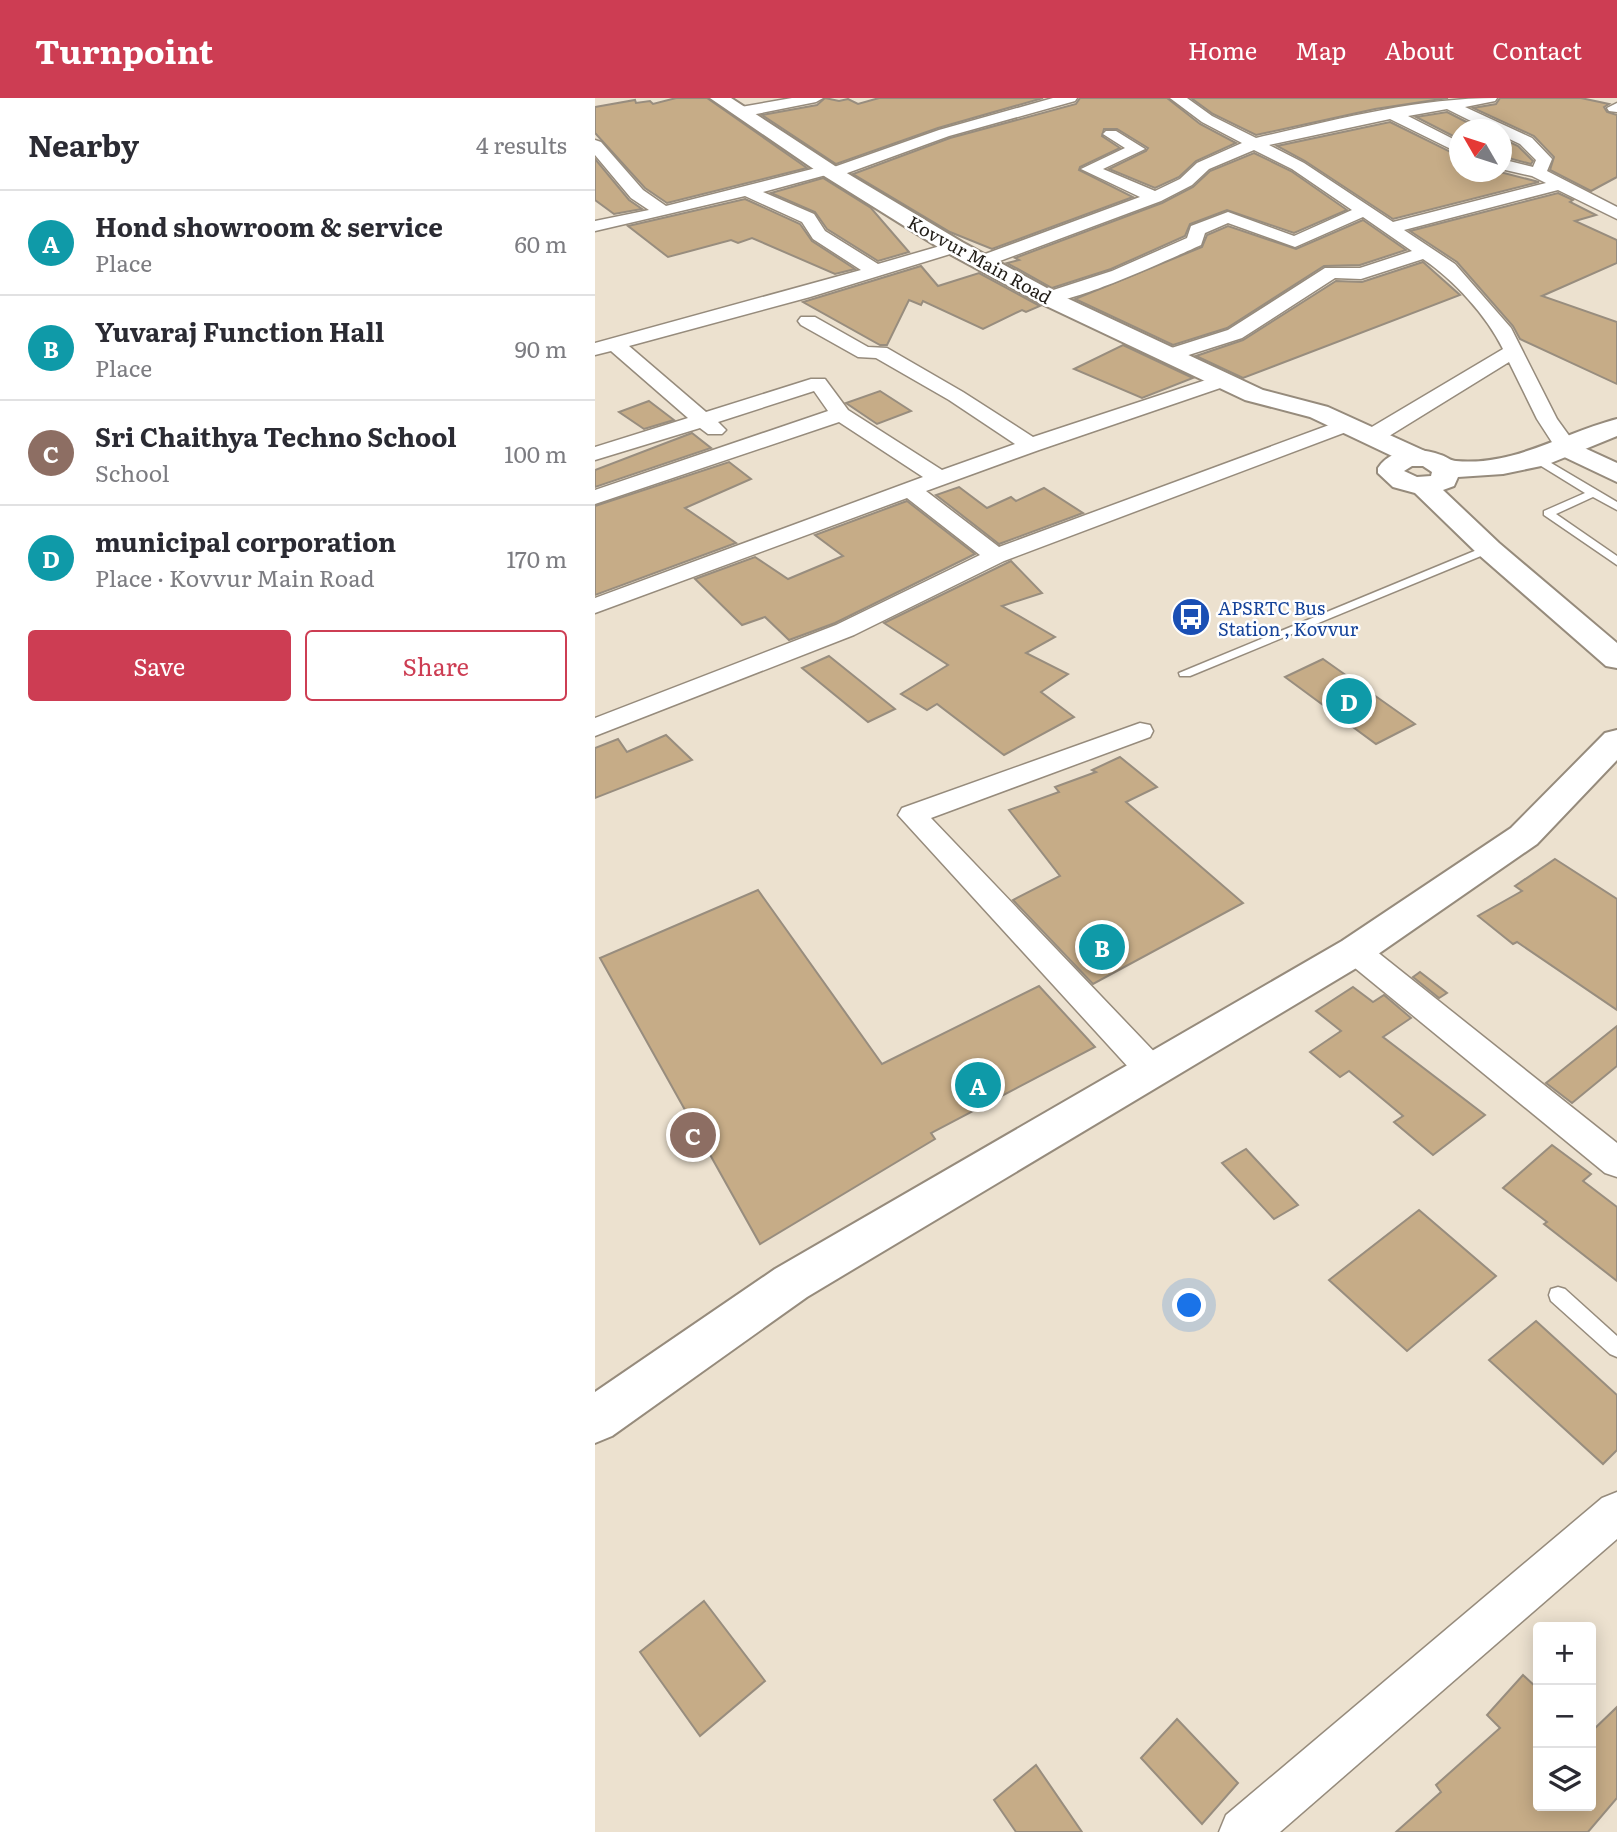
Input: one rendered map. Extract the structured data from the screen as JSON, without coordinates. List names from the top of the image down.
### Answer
{
  "streets": {
    "street": ["Kovvur Main Road"]
  },
  "places": {
    "bus stop": ["APSRTC Bus Station , Kovvur"]
  },
  "north": "top left",
  "page": {
    "header": "Turnpoint",
    "nav": [
      "Home",
      "Map",
      "About",
      "Contact"
    ],
    "heading": ["Nearby", "4 results"],
    "list": [
      {
        "mark": "A",
        "name": "Hond showroom & service",
        "note": "Place",
        "value": "60 m"
      },
      {
        "mark": "B",
        "name": "Yuvaraj Function Hall",
        "note": "Place",
        "value": "90 m"
      },
      {
        "mark": "C",
        "name": "Sri Chaithya Techno School",
        "note": "School",
        "value": "100 m"
      },
      {
        "mark": "D",
        "name": "municipal corporation",
        "note": "Place · Kovvur Main Road",
        "value": "170 m"
      }
    ],
    "buttons": ["Save", "Share"],
    "pins": [
      "D",
      "B",
      "A",
      "C"
    ],
    "map_buttons": ["+", "−"]
  }
}
